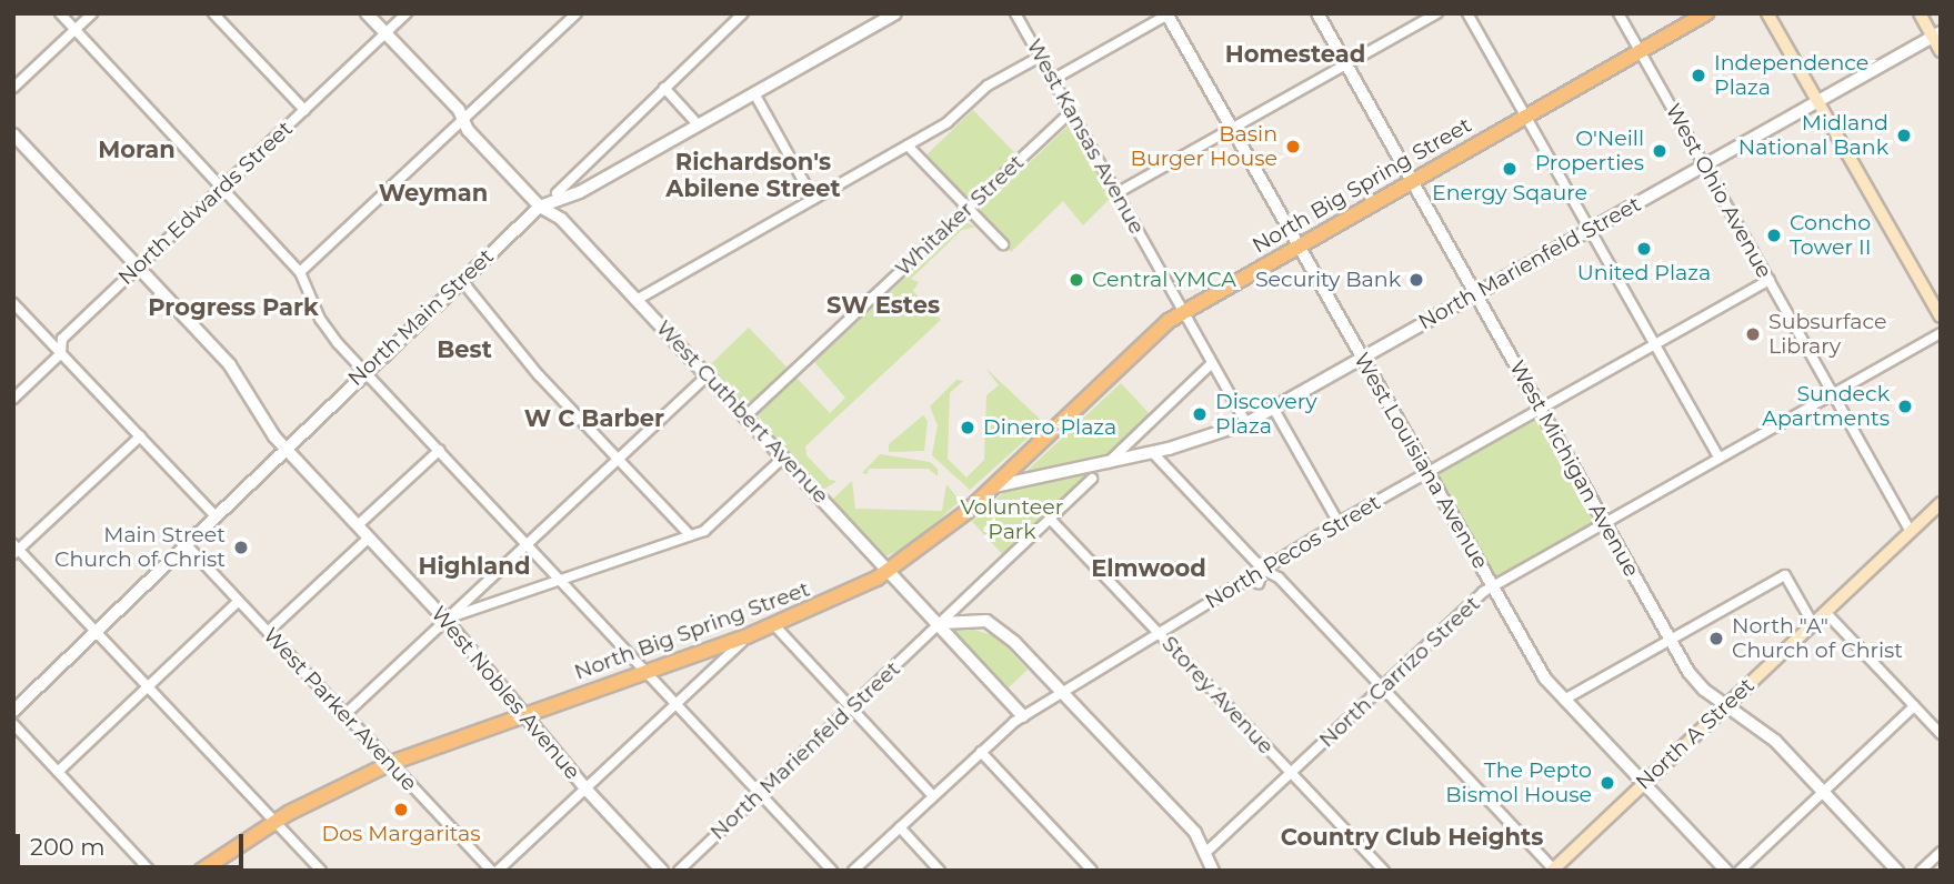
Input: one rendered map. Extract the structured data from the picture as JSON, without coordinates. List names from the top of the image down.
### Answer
{
  "streets": {
    "highway": ["North Big Spring Street"],
    "main road": ["North A Street"],
    "street": [
      "West Kansas Avenue",
      "West Ohio Avenue",
      "North Edwards Street",
      "Whitaker Street",
      "North Marienfeld Street",
      "North Main Street",
      "West Cuthbert Avenue",
      "West Louisiana Avenue",
      "West Michigan Avenue",
      "North Pecos Street",
      "North Carrizo Street",
      "West Nobles Avenue",
      "Storey Avenue",
      "West Parker Avenue"
    ]
  },
  "crossings": [
    ["West Kansas Avenue", "North Big Spring Street"],
    ["West Kansas Avenue", "Whitaker Street"],
    ["West Kansas Avenue", "North Marienfeld Street"],
    ["North Big Spring Street", "West Ohio Avenue"],
    ["North Big Spring Street", "North Marienfeld Street"],
    ["North Big Spring Street", "West Cuthbert Avenue"],
    ["North Big Spring Street", "West Louisiana Avenue"],
    ["North Big Spring Street", "West Michigan Avenue"],
    ["North Big Spring Street", "West Nobles Avenue"],
    ["North Big Spring Street", "West Parker Avenue"],
    ["West Ohio Avenue", "North Marienfeld Street"],
    ["West Ohio Avenue", "North Pecos Street"],
    ["West Ohio Avenue", "North Carrizo Street"],
    ["West Ohio Avenue", "North A Street"],
    ["North Edwards Street", "West Cuthbert Avenue"],
    ["North Edwards Street", "West Nobles Avenue"],
    ["Whitaker Street", "West Cuthbert Avenue"],
    ["North Marienfeld Street", "West Cuthbert Avenue"],
    ["North Marienfeld Street", "West Louisiana Avenue"],
    ["North Marienfeld Street", "West Michigan Avenue"],
    ["North Marienfeld Street", "Storey Avenue"],
    ["North Main Street", "West Cuthbert Avenue"],
    ["North Main Street", "West Nobles Avenue"],
    ["North Main Street", "West Parker Avenue"],
    ["West Cuthbert Avenue", "North Pecos Street"],
    ["West Louisiana Avenue", "North Pecos Street"],
    ["West Louisiana Avenue", "North Carrizo Street"],
    ["West Louisiana Avenue", "North A Street"],
    ["West Michigan Avenue", "North Pecos Street"],
    ["West Michigan Avenue", "North Carrizo Street"],
    ["West Michigan Avenue", "North A Street"],
    ["North Pecos Street", "Storey Avenue"],
    ["North Carrizo Street", "Storey Avenue"]
  ],
  "districts": [
    "Homestead",
    "Moran",
    "Richardson's Abilene Street",
    "Weyman",
    "SW Estes",
    "Progress Park",
    "Best",
    "W C Barber",
    "Highland",
    "Elmwood",
    "Country Club Heights"
  ],
  "parks": ["Volunteer Park"],
  "places": [
    "Independence Plaza",
    "Midland National Bank",
    "Basin Burger House",
    "O'Neill Properties",
    "Energy Sqaure",
    "Concho Tower II",
    "United Plaza",
    "Central YMCA",
    "Security Bank",
    "Subsurface Library",
    "Sundeck Apartments",
    "Discovery Plaza",
    "Dinero Plaza",
    "Main Street Church of Christ",
    "North \"A\" Church of Christ",
    "The Pepto Bismol House",
    "Dos Margaritas"
  ],
  "scale_bar": "200 m"
}
